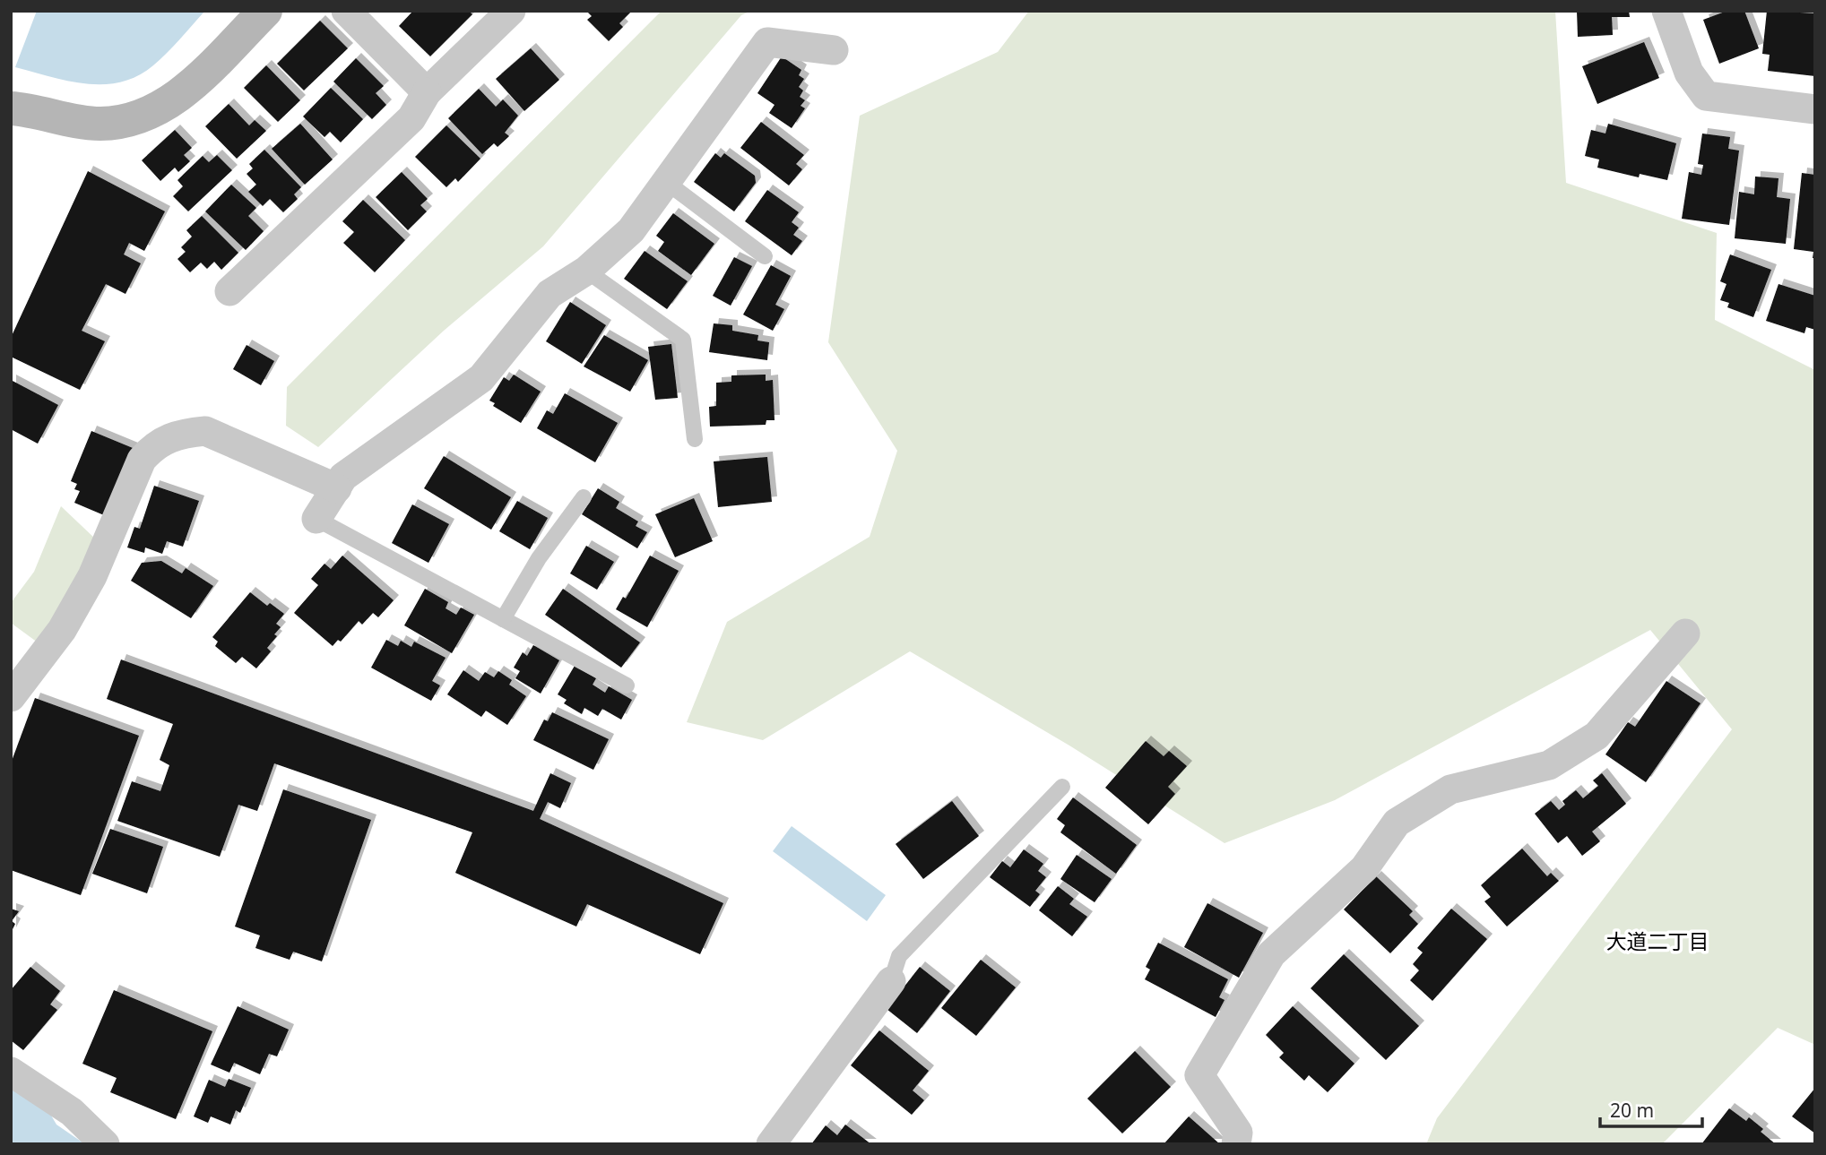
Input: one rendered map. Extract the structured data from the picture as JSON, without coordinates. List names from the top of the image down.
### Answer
{
  "districts": ["大道二丁目"],
  "scale_bar": "20 m"
}
